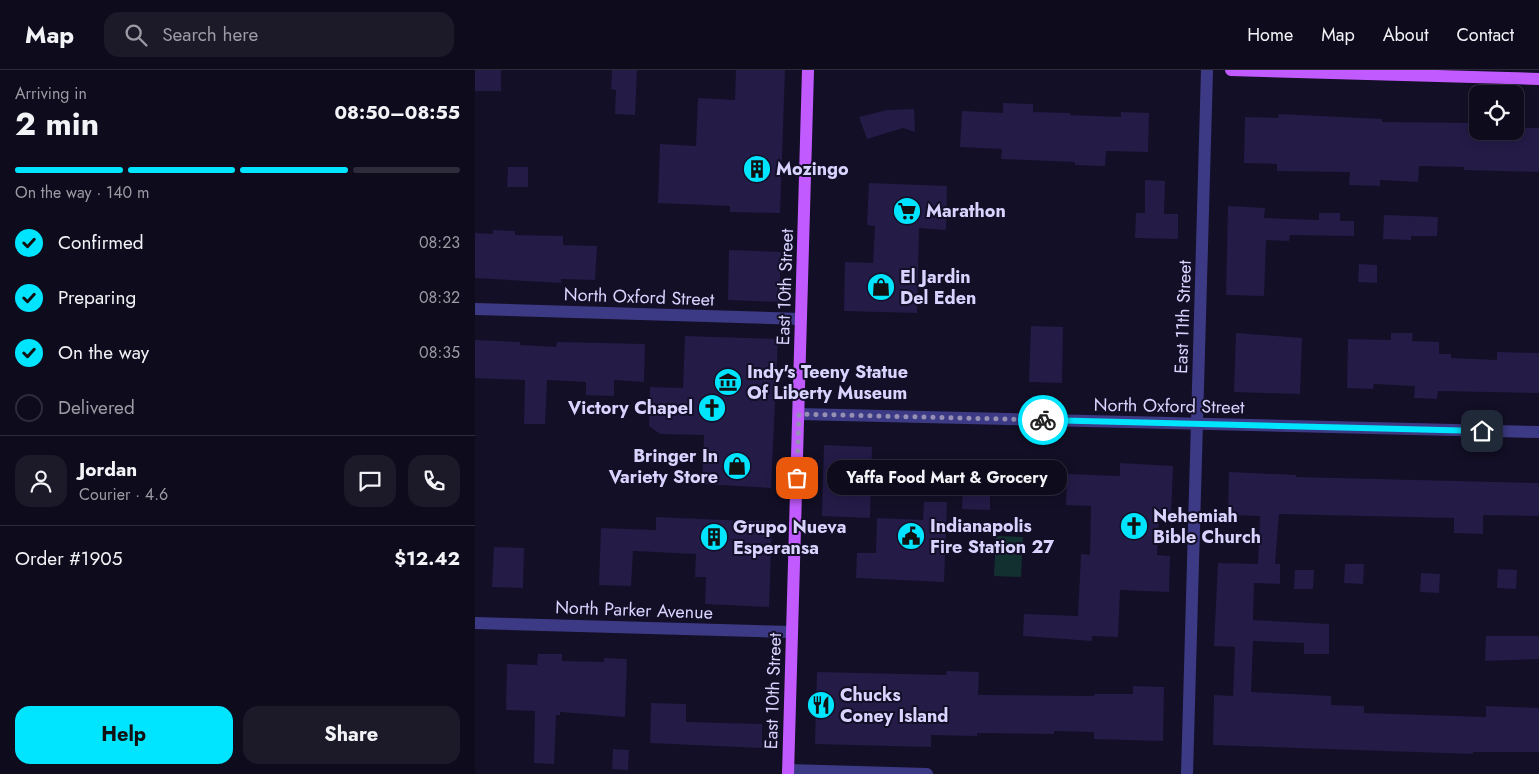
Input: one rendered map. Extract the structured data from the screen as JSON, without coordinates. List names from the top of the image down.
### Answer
{
  "streets": {
    "main road": ["East 10th Street"],
    "street": ["North Oxford Street", "East 11th Street", "North Parker Avenue"]
  },
  "crossings": [
    ["East 10th Street", "North Oxford Street"],
    ["East 10th Street", "North Parker Avenue"],
    ["North Oxford Street", "East 11th Street"]
  ],
  "places": {
    "building": ["Mozingo", "Grupo Nueva Esperansa"],
    "supermarket": ["Marathon"],
    "shop": ["El Jardin Del Eden", "Bringer In Variety Store"],
    "museum": ["Indy's Teeny Statue Of Liberty Museum"],
    "church": ["Victory Chapel", "Nehemiah Bible Church"],
    "other": ["Yaffa Food Mart & Grocery"],
    "public building": ["Indianapolis Fire Station 27"],
    "restaurant": ["Chucks Coney Island"]
  },
  "page": {
    "header": "Map",
    "search": "Search here",
    "nav": [
      "Home",
      "Map",
      "About",
      "Contact"
    ],
    "heading": ["2 min", "Arriving in", "08:50–08:55"],
    "panel": [
      "Jordan",
      "Courier · 4.6",
      "Order #1905",
      "$12.42"
    ],
    "bar": "On the way · 140 m",
    "list": [
      ["Confirmed", "08:23"],
      ["Preparing", "08:32"],
      ["On the way", "08:35"],
      "Delivered"
    ],
    "bubble": "Yaffa Food Mart & Grocery",
    "buttons": ["Help", "Share"]
  }
}
